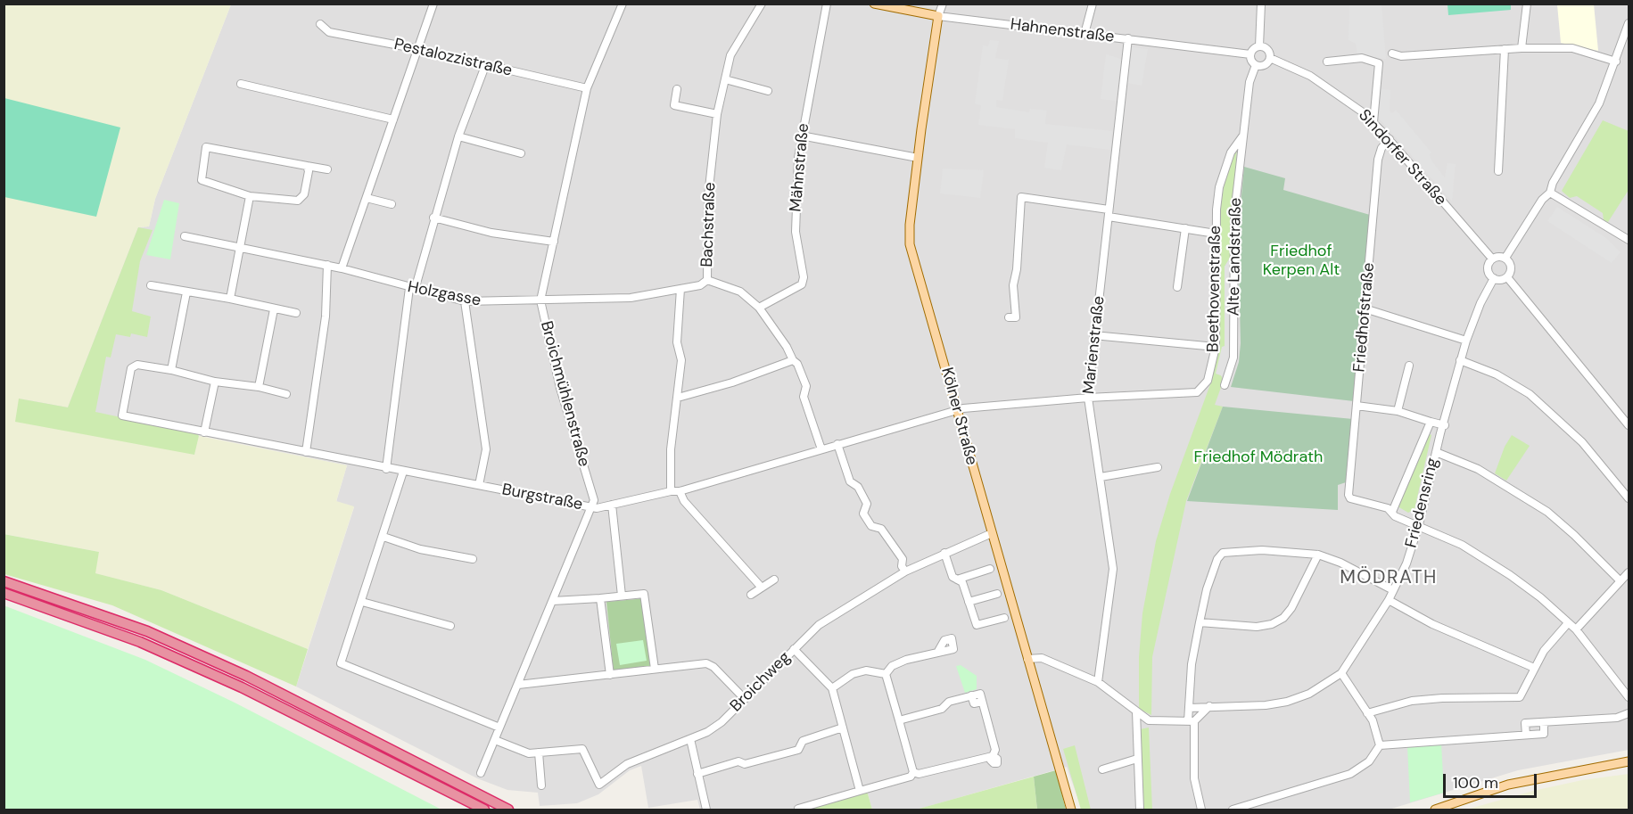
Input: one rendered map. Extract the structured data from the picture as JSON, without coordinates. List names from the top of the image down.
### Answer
{
  "streets": {
    "main road": ["Hahnenstraße", "Kölner Straße"],
    "street": [
      "Pestalozzistraße",
      "Sindorfer Straße",
      "Mähnstraße",
      "Bachstraße",
      "Alte Landstraße",
      "Beethovenstraße",
      "Holzgasse",
      "Friedhofstraße",
      "Marienstraße",
      "Broichmühlenstraße",
      "Burgstraße",
      "Friedensring",
      "Broichweg"
    ]
  },
  "crossings": [
    ["Hahnenstraße", "Sindorfer Straße"],
    ["Hahnenstraße", "Alte Landstraße"],
    ["Hahnenstraße", "Marienstraße"],
    ["Hahnenstraße", "Kölner Straße"],
    ["Pestalozzistraße", "Broichmühlenstraße"],
    ["Sindorfer Straße", "Alte Landstraße"],
    ["Sindorfer Straße", "Friedhofstraße"],
    ["Sindorfer Straße", "Friedensring"],
    ["Mähnstraße", "Bachstraße"],
    ["Bachstraße", "Holzgasse"],
    ["Bachstraße", "Burgstraße"],
    ["Alte Landstraße", "Beethovenstraße"],
    ["Beethovenstraße", "Marienstraße"],
    ["Beethovenstraße", "Kölner Straße"],
    ["Beethovenstraße", "Burgstraße"],
    ["Holzgasse", "Broichmühlenstraße"],
    ["Friedhofstraße", "Friedensring"],
    ["Broichmühlenstraße", "Burgstraße"],
    ["Kölner Straße", "Burgstraße"],
    ["Kölner Straße", "Broichweg"]
  ],
  "districts": ["MÖDRATH"],
  "parks": ["Friedhof Kerpen Alt", "Friedhof Mödrath"],
  "scale_bar": "100 m"
}
